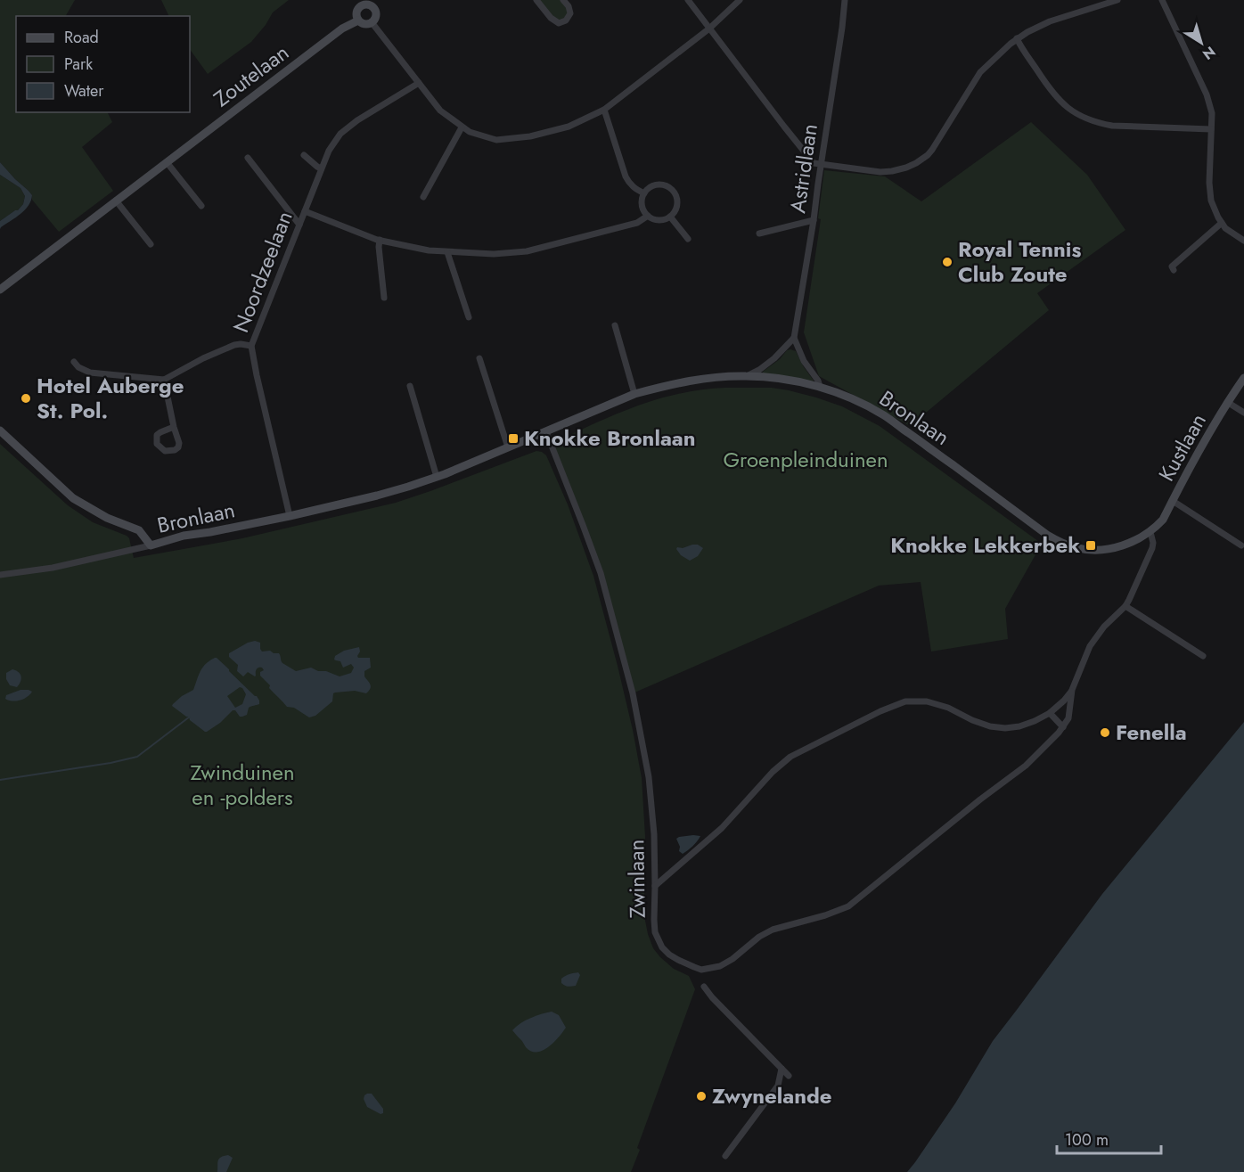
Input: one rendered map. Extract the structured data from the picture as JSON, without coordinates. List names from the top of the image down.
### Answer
{
  "streets": {
    "street": [
      "Zoutelaan",
      "Astridlaan",
      "Noordzeelaan",
      "Bronlaan",
      "Kustlaan",
      "Zwinlaan"
    ]
  },
  "crossings": [
    ["Noordzeelaan", "Bronlaan"],
    ["Bronlaan", "Kustlaan"],
    ["Bronlaan", "Zwinlaan"],
    ["Kustlaan", "Zwinlaan"]
  ],
  "parks": ["Groenpleinduinen", "Zwinduinen en -polders"],
  "places": {
    "other": [
      "Royal Tennis Club Zoute",
      "Hotel Auberge St. Pol.",
      "Fenella",
      "Zwynelande"
    ],
    "transit": ["Knokke Bronlaan", "Knokke Lekkerbek"]
  },
  "legend": ["Road", "Park", "Water"],
  "scale_bar": "100 m",
  "north": "bottom right"
}
